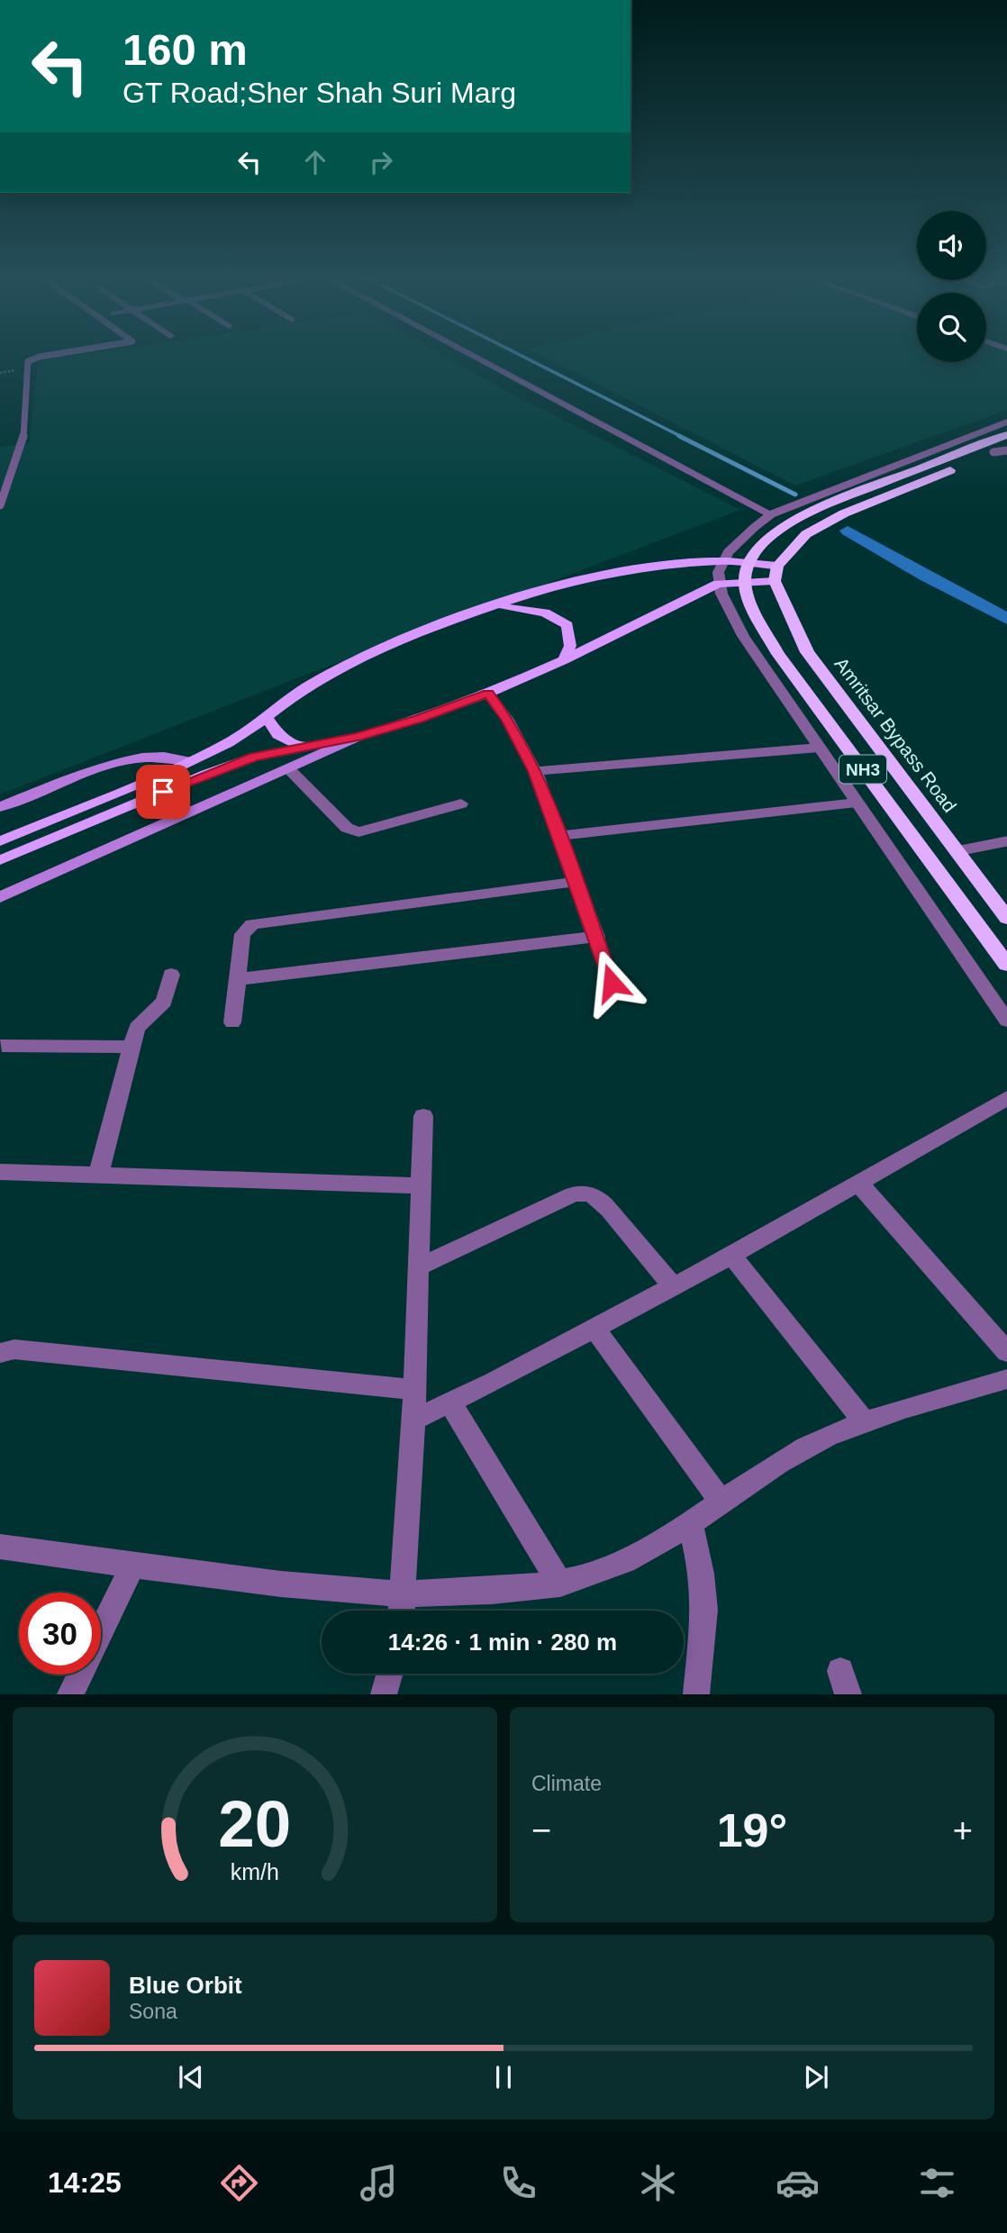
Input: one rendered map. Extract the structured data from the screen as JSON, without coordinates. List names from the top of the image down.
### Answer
{
  "streets": {
    "highway": ["Amritsar Bypass Road", "NH3"]
  },
  "page": {
    "turn": ["160 m", "GT Road;Sher Shah Suri Marg"],
    "limit": "30",
    "trip": "14:26 · 1 min · 280 m",
    "tile": "Climate",
    "heat": ["−", "19°", "+"],
    "song": ["Blue Orbit", "Sona"],
    "tabs": "14:25",
    "gauge": ["20", "km/h"]
  }
}
